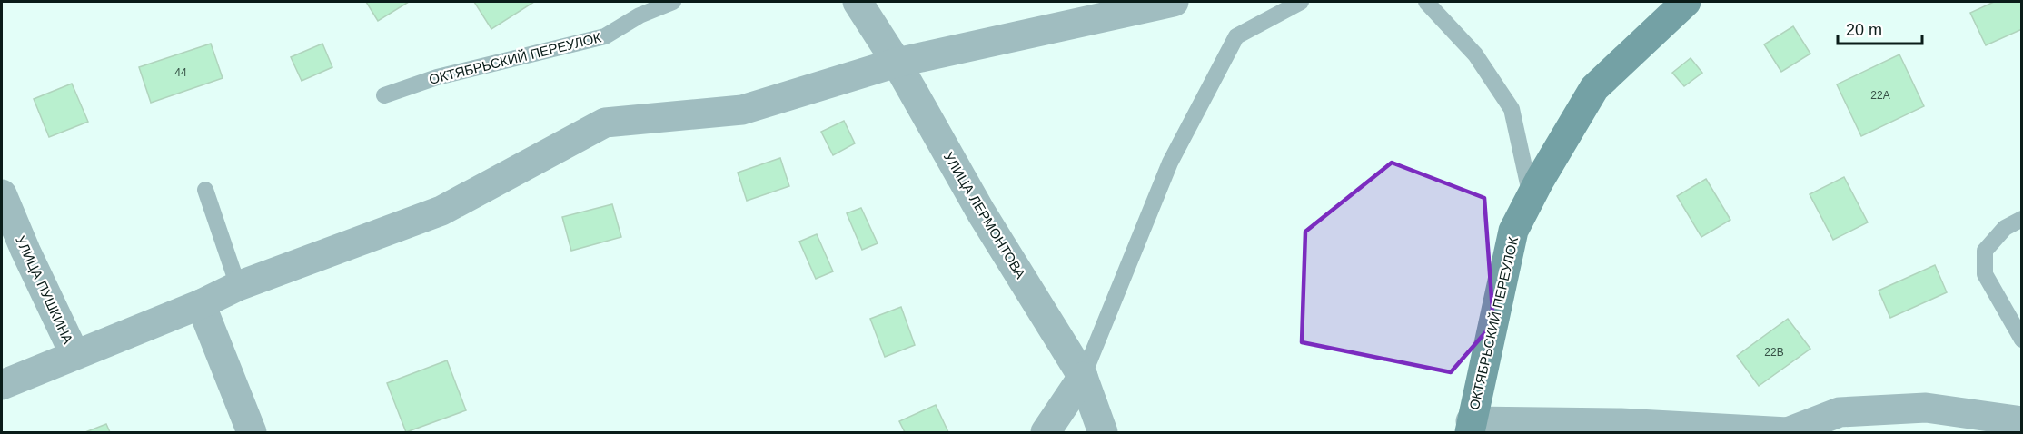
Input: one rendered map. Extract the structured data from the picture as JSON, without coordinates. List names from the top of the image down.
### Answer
{
  "streets": {
    "street": ["ОКТЯБРЬСКИЙ ПЕРЕУЛОК", "УЛИЦА ЛЕРМОНТОВА", "УЛИЦА ПУШКИНА"]
  },
  "house_numbers": ["44", "22А", "22В"],
  "scale_bar": "20 m"
}
